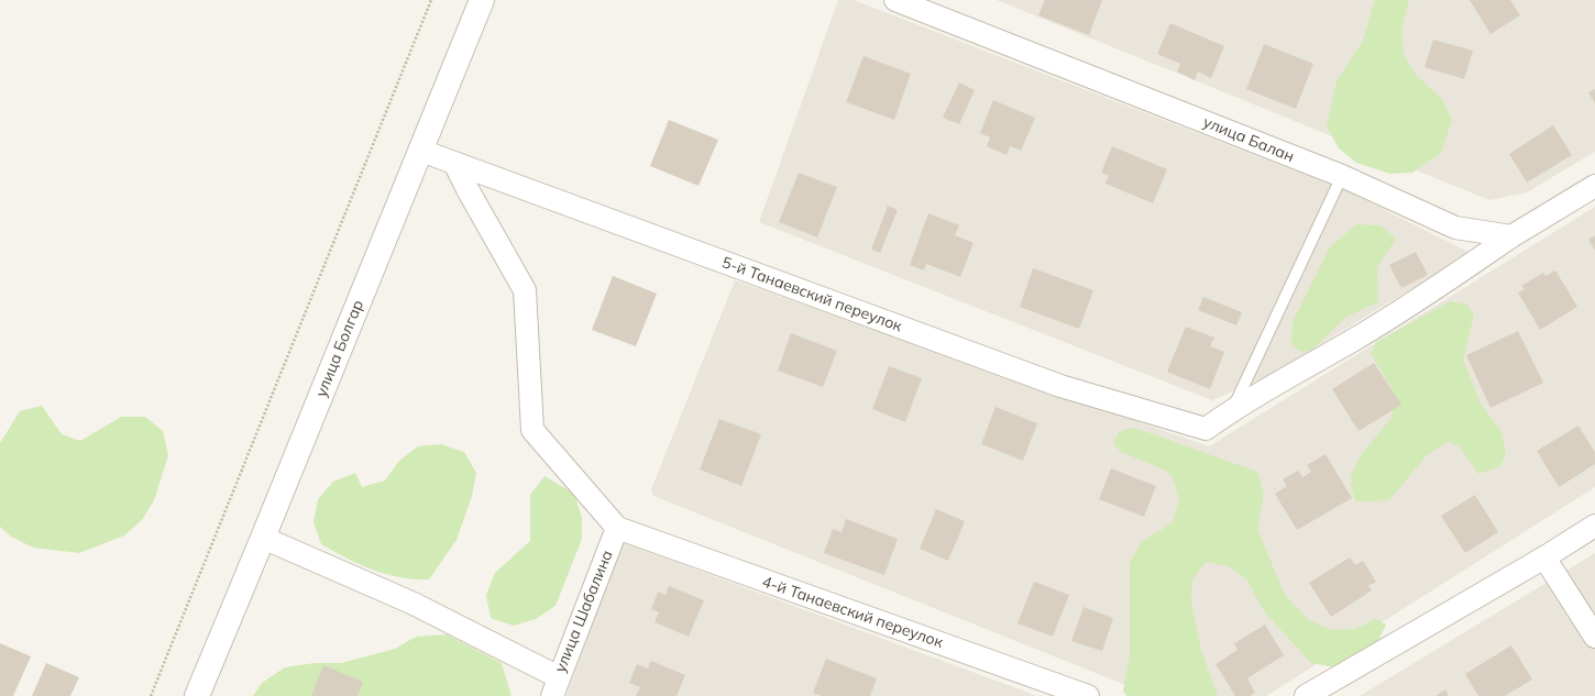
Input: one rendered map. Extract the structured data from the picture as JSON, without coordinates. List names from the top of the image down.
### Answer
{
  "streets": {
    "street": [
      "улица Балан",
      "5-й Танаевский переулок",
      "улица Болгар",
      "улица Шабалина",
      "4-й Танаевский переулок"
    ]
  },
  "crossings": [
    ["5-й Танаевский переулок", "улица Болгар"],
    ["улица Шабалина", "4-й Танаевский переулок"]
  ]
}
